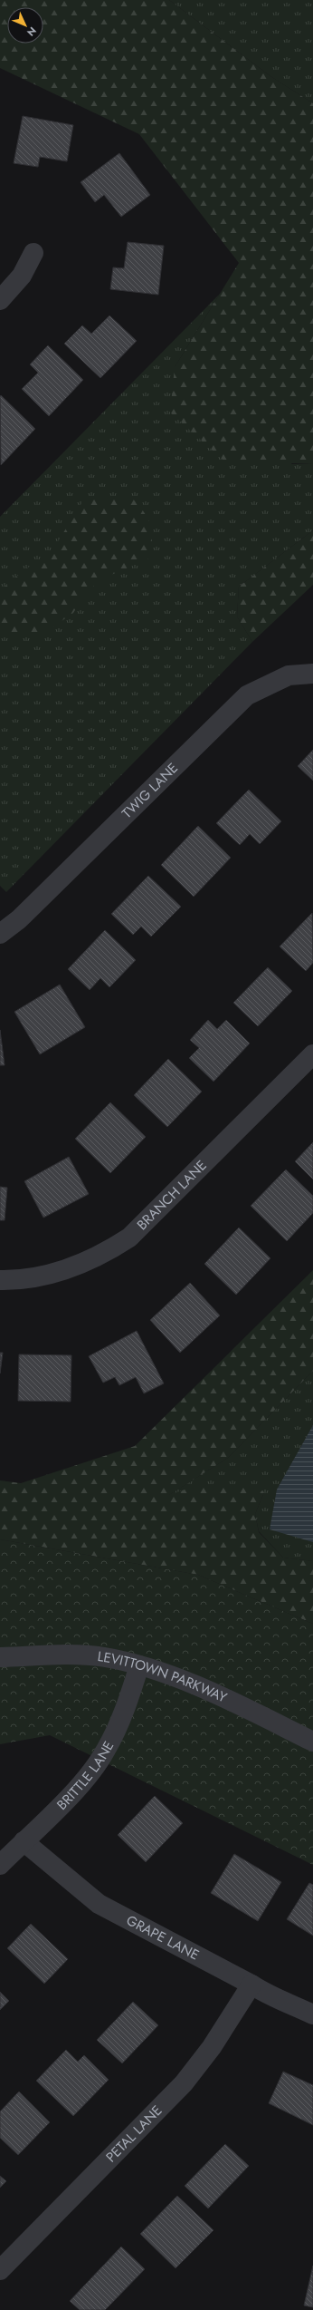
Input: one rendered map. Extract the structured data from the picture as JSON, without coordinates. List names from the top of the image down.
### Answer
{
  "streets": {
    "street": [
      "TWIG LANE",
      "BRANCH LANE",
      "LEVITTOWN PARKWAY",
      "BRITTLE LANE",
      "GRAPE LANE",
      "PETAL LANE"
    ]
  },
  "crossings": [
    ["LEVITTOWN PARKWAY", "BRITTLE LANE"],
    ["BRITTLE LANE", "GRAPE LANE"],
    ["GRAPE LANE", "PETAL LANE"]
  ],
  "north": "bottom right"
}
